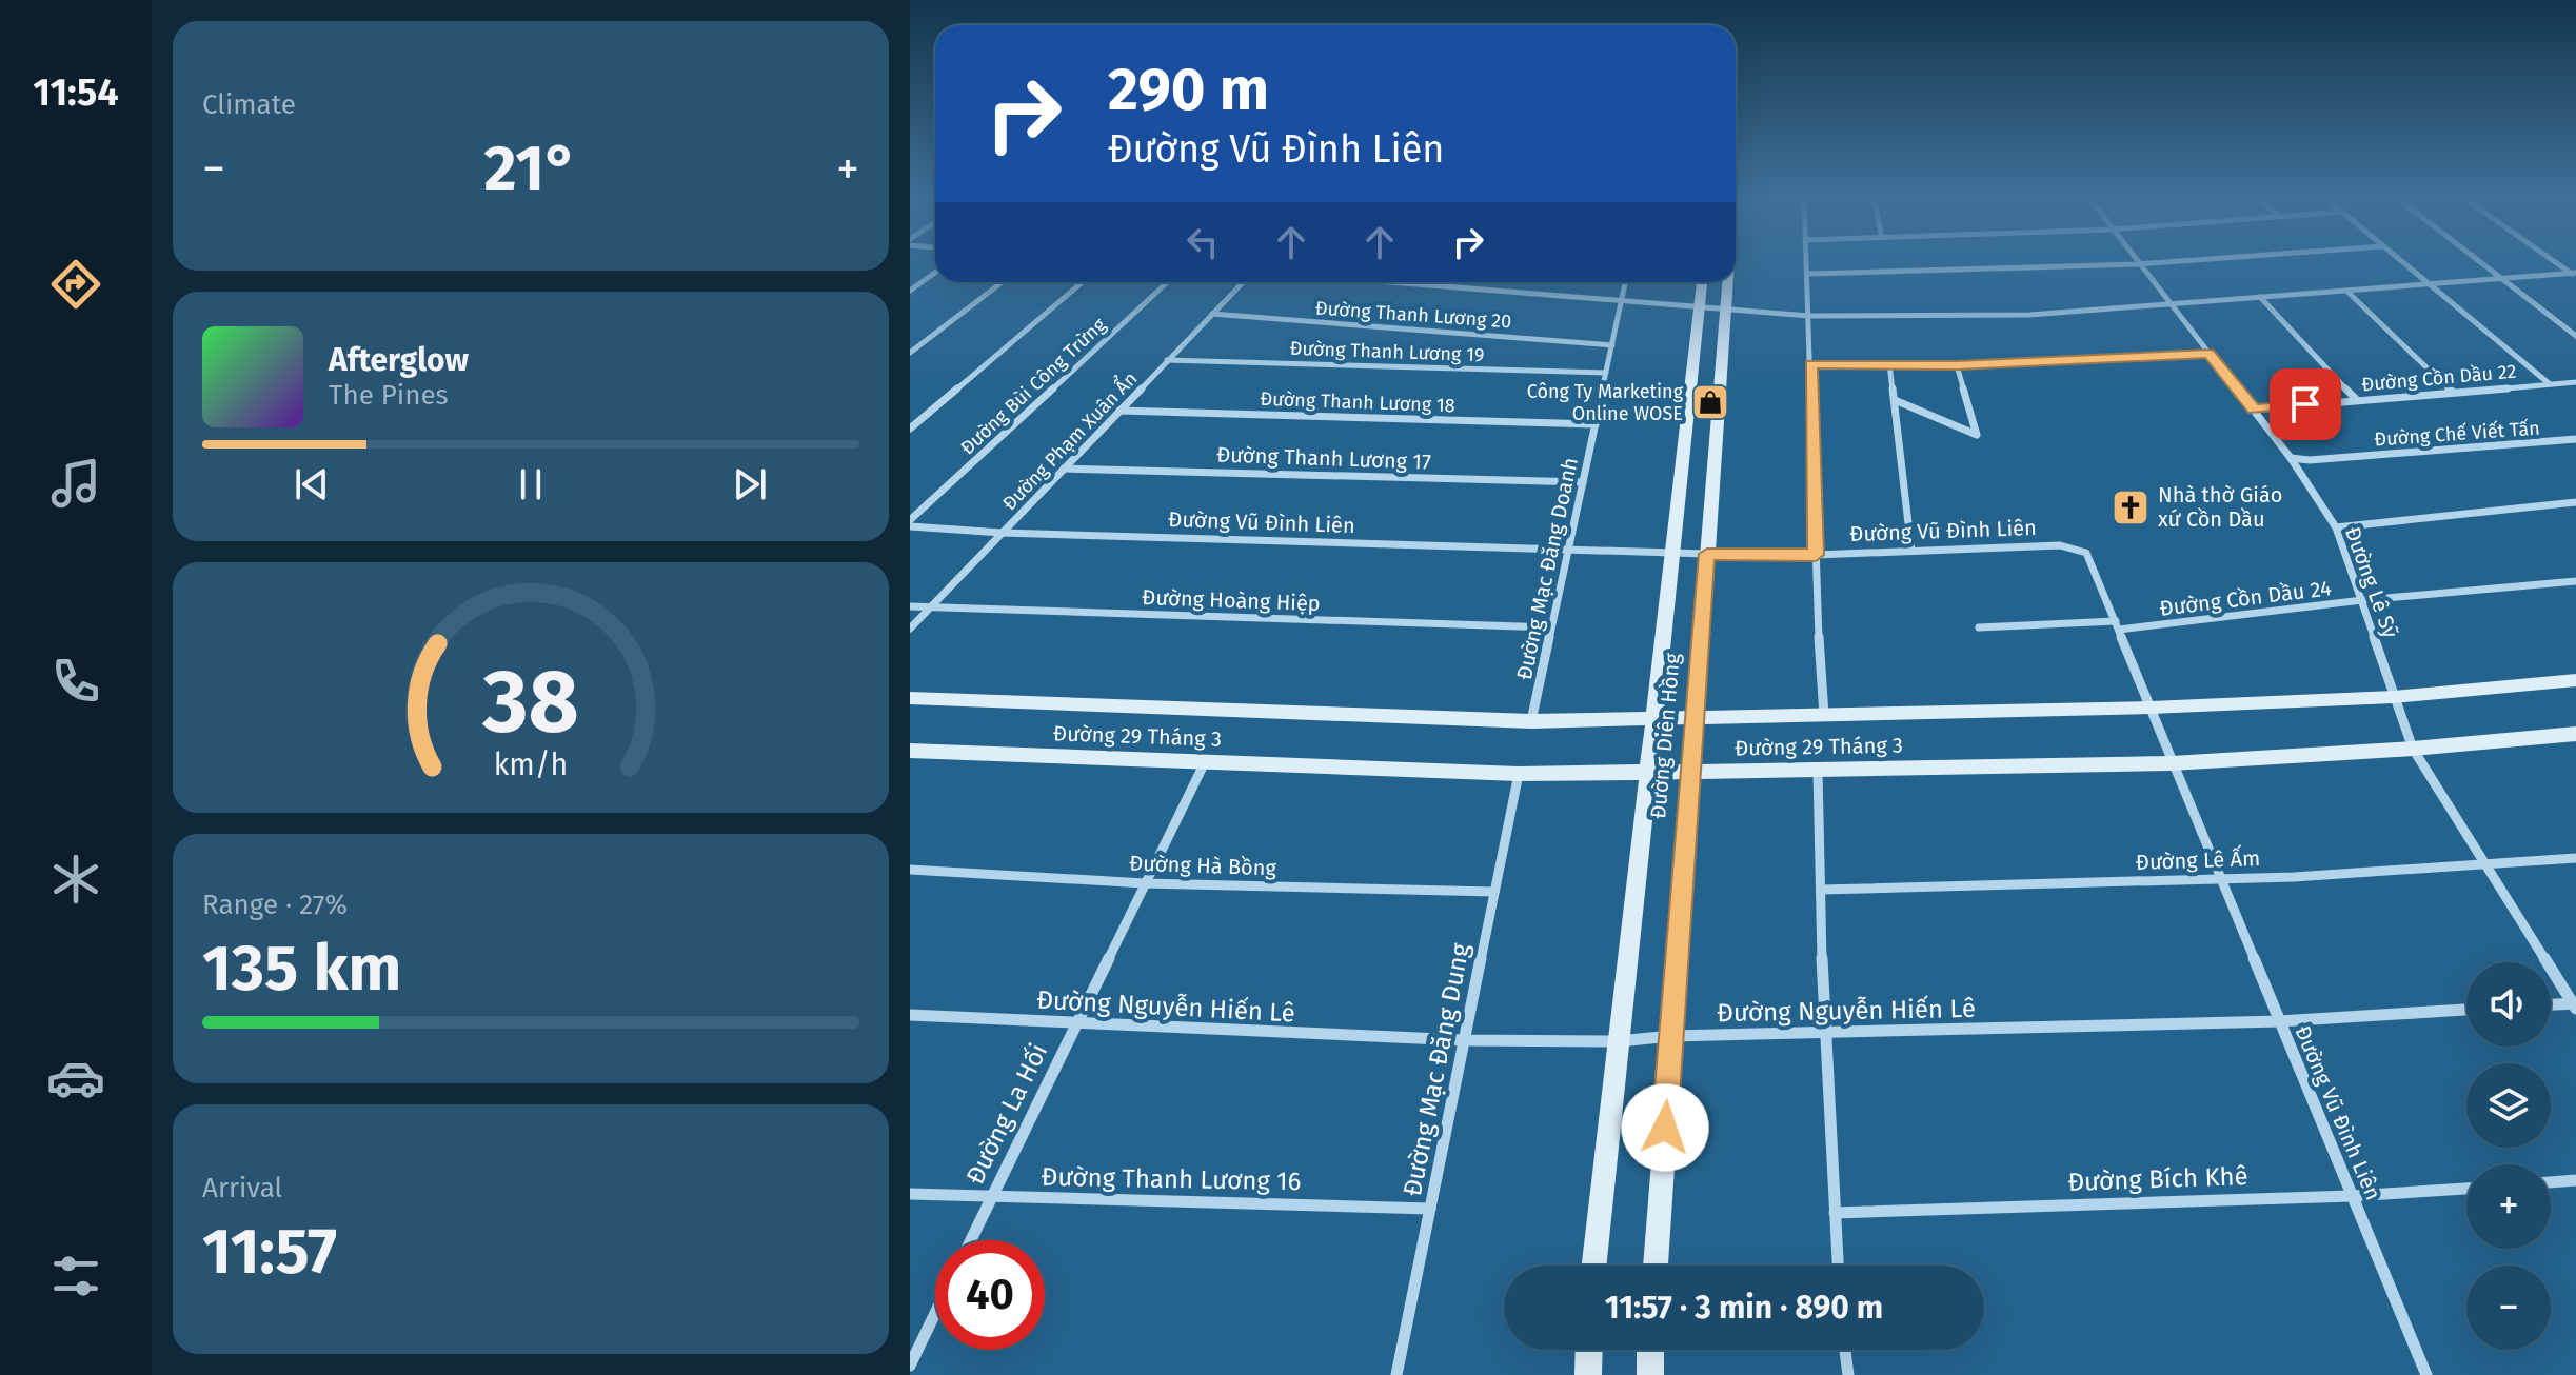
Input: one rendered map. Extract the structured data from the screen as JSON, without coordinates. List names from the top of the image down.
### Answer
{
  "streets": {
    "street": [
      "Đường Thanh Lương 20",
      "Đường Thanh Lương 19",
      "Đường Cồn Dầu 22",
      "Đường Bùi Công Trừng",
      "Đường Thanh Lương 18",
      "Đường Chế Viết Tấn",
      "Đường Phạm Xuân Ẩn",
      "Đường Thanh Lương 17",
      "Đường Vũ Đình Liên",
      "Đường Mạc Đăng Doanh",
      "Đường Lê Sỹ",
      "Đường Cồn Dầu 24",
      "Đường Hoàng Hiệp",
      "Đường 29 Tháng 3",
      "Đường Diên Hồng",
      "Đường Lê Ấm",
      "Đường Hà Bồng",
      "Đường Nguyễn Hiến Lê",
      "Đường Mạc Đăng Dung",
      "Đường La Hối",
      "Đường Thanh Lương 16",
      "Đường Bích Khê"
    ]
  },
  "crossings": [
    ["Đường Thanh Lương 20", "Đường Phạm Xuân Ẩn"],
    ["Đường Thanh Lương 20", "Đường Mạc Đăng Doanh"],
    ["Đường Thanh Lương 19", "Đường Phạm Xuân Ẩn"],
    ["Đường Thanh Lương 19", "Đường Mạc Đăng Doanh"],
    ["Đường Cồn Dầu 22", "Đường Lê Sỹ"],
    ["Đường Bùi Công Trừng", "Đường Vũ Đình Liên"],
    ["Đường Thanh Lương 18", "Đường Phạm Xuân Ẩn"],
    ["Đường Thanh Lương 18", "Đường Mạc Đăng Doanh"],
    ["Đường Chế Viết Tấn", "Đường Lê Sỹ"],
    ["Đường Phạm Xuân Ẩn", "Đường Thanh Lương 17"],
    ["Đường Phạm Xuân Ẩn", "Đường Vũ Đình Liên"],
    ["Đường Phạm Xuân Ẩn", "Đường Hoàng Hiệp"],
    ["Đường Thanh Lương 17", "Đường Mạc Đăng Doanh"],
    ["Đường Vũ Đình Liên", "Đường Mạc Đăng Doanh"],
    ["Đường Vũ Đình Liên", "Đường Cồn Dầu 24"],
    ["Đường Vũ Đình Liên", "Đường 29 Tháng 3"],
    ["Đường Vũ Đình Liên", "Đường Diên Hồng"],
    ["Đường Vũ Đình Liên", "Đường Lê Ấm"],
    ["Đường Vũ Đình Liên", "Đường Nguyễn Hiến Lê"],
    ["Đường Vũ Đình Liên", "Đường Bích Khê"],
    ["Đường Mạc Đăng Doanh", "Đường Hoàng Hiệp"],
    ["Đường Mạc Đăng Doanh", "Đường 29 Tháng 3"],
    ["Đường Lê Sỹ", "Đường Cồn Dầu 24"],
    ["Đường Lê Sỹ", "Đường 29 Tháng 3"],
    ["Đường Lê Sỹ", "Đường Lê Ấm"],
    ["Đường 29 Tháng 3", "Đường Diên Hồng"],
    ["Đường 29 Tháng 3", "Đường Mạc Đăng Dung"],
    ["Đường 29 Tháng 3", "Đường La Hối"],
    ["Đường Diên Hồng", "Đường Nguyễn Hiến Lê"],
    ["Đường Hà Bồng", "Đường Mạc Đăng Dung"],
    ["Đường Hà Bồng", "Đường La Hối"],
    ["Đường Nguyễn Hiến Lê", "Đường Mạc Đăng Dung"],
    ["Đường Nguyễn Hiến Lê", "Đường La Hối"],
    ["Đường Mạc Đăng Dung", "Đường Thanh Lương 16"],
    ["Đường La Hối", "Đường Thanh Lương 16"]
  ],
  "places": {
    "shop": ["Công Ty Marketing Online WOSE"],
    "church": ["Nhà thờ Giáo xứ Cồn Dầu"]
  },
  "page": {
    "tabs": "11:54",
    "tile": [
      "Climate",
      ["Range · 27%", "135 km"],
      ["Arrival", "11:57"]
    ],
    "turn": ["290 m", "Đường Vũ Đình Liên"],
    "heat": ["−", "21°", "+"],
    "song": ["Afterglow", "The Pines"],
    "map_buttons": ["+", "−"],
    "limit": "40",
    "trip": "11:57 · 3 min · 890 m",
    "gauge": ["38", "km/h"]
  }
}
